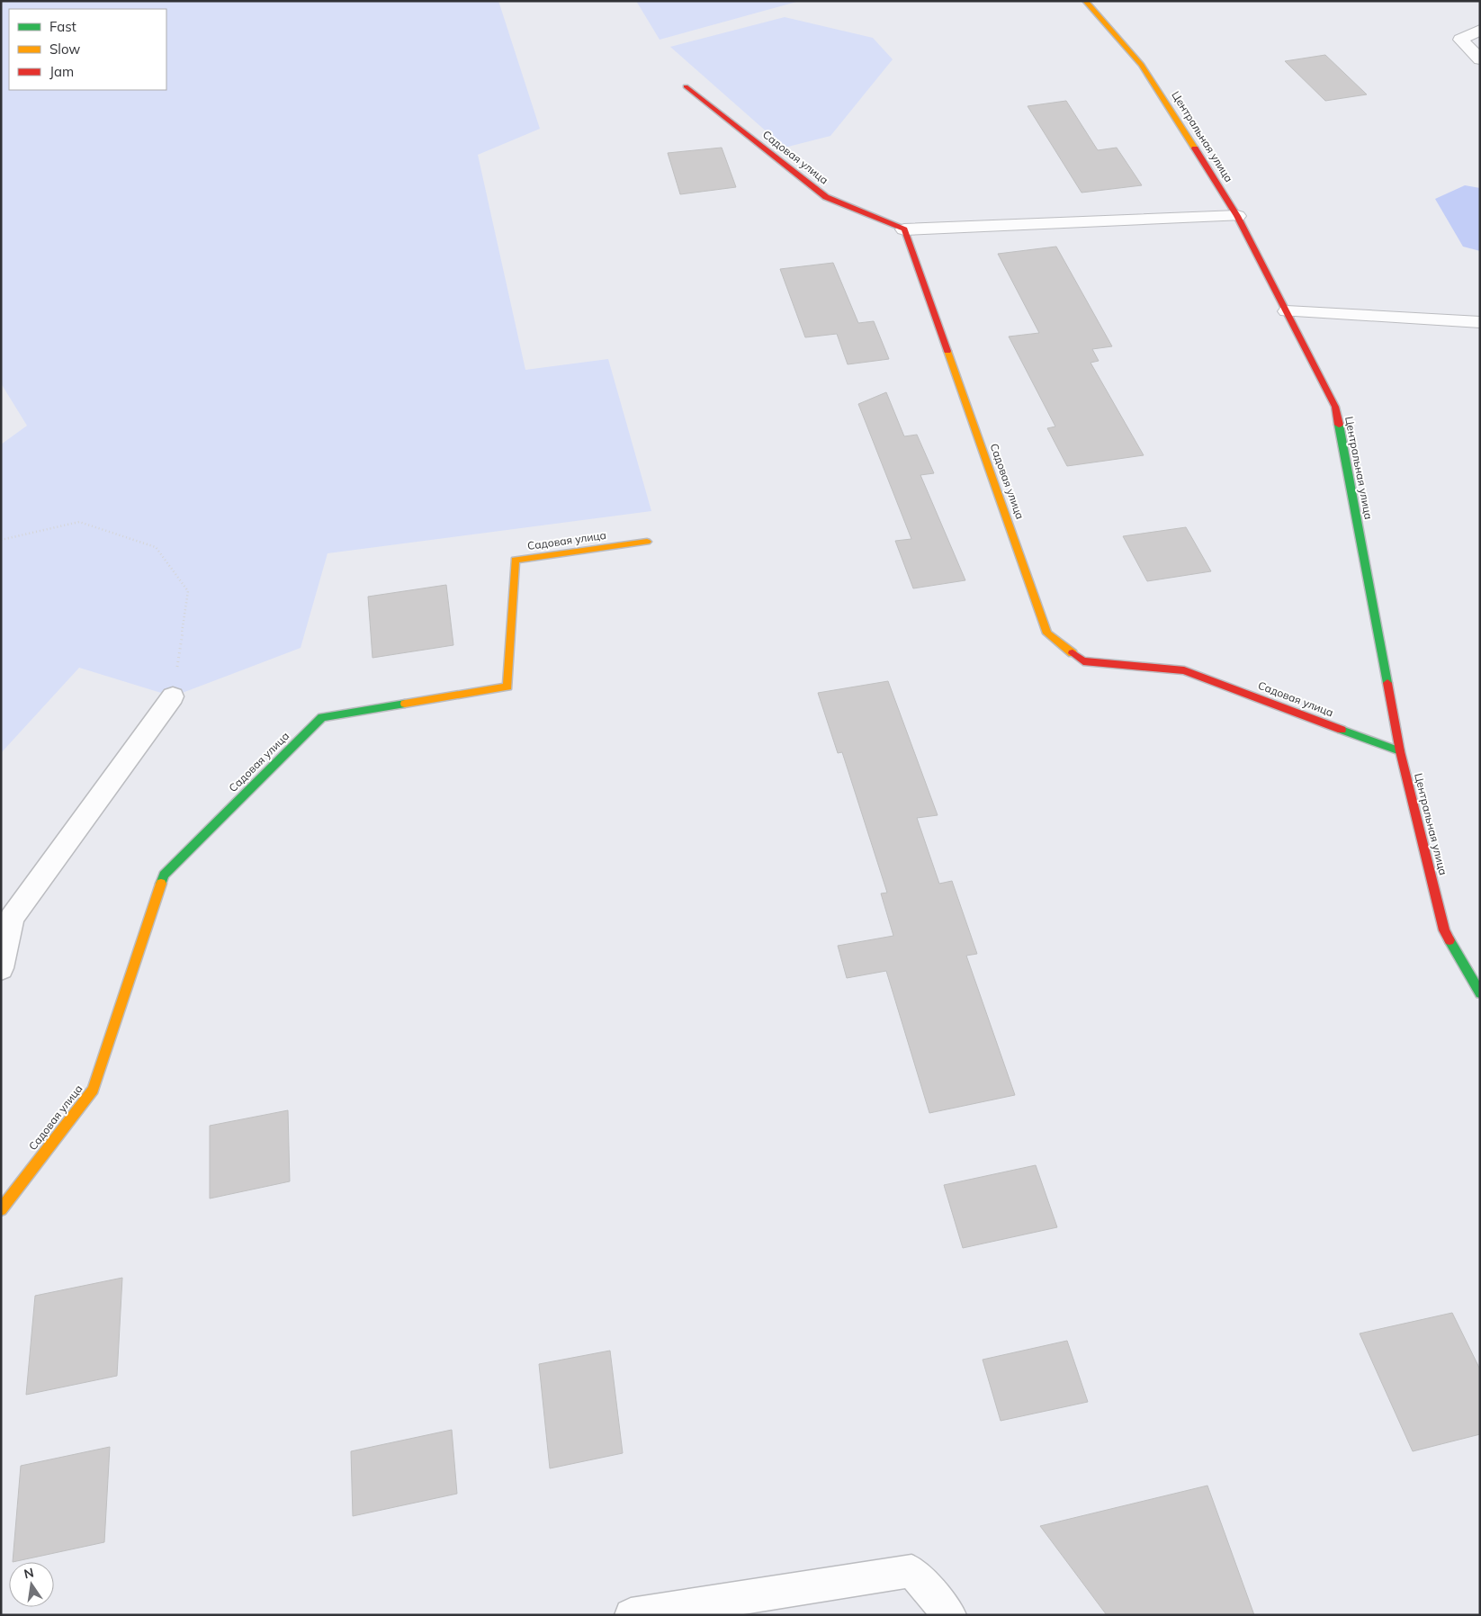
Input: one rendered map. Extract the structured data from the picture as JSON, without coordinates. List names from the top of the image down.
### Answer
{
  "streets": {
    "street": ["Центральная улица", "Садовая улица"]
  },
  "crossings": [
    ["Центральная улица", "Садовая улица"]
  ],
  "legend": ["Fast", "Slow", "Jam"],
  "north": "top"
}
